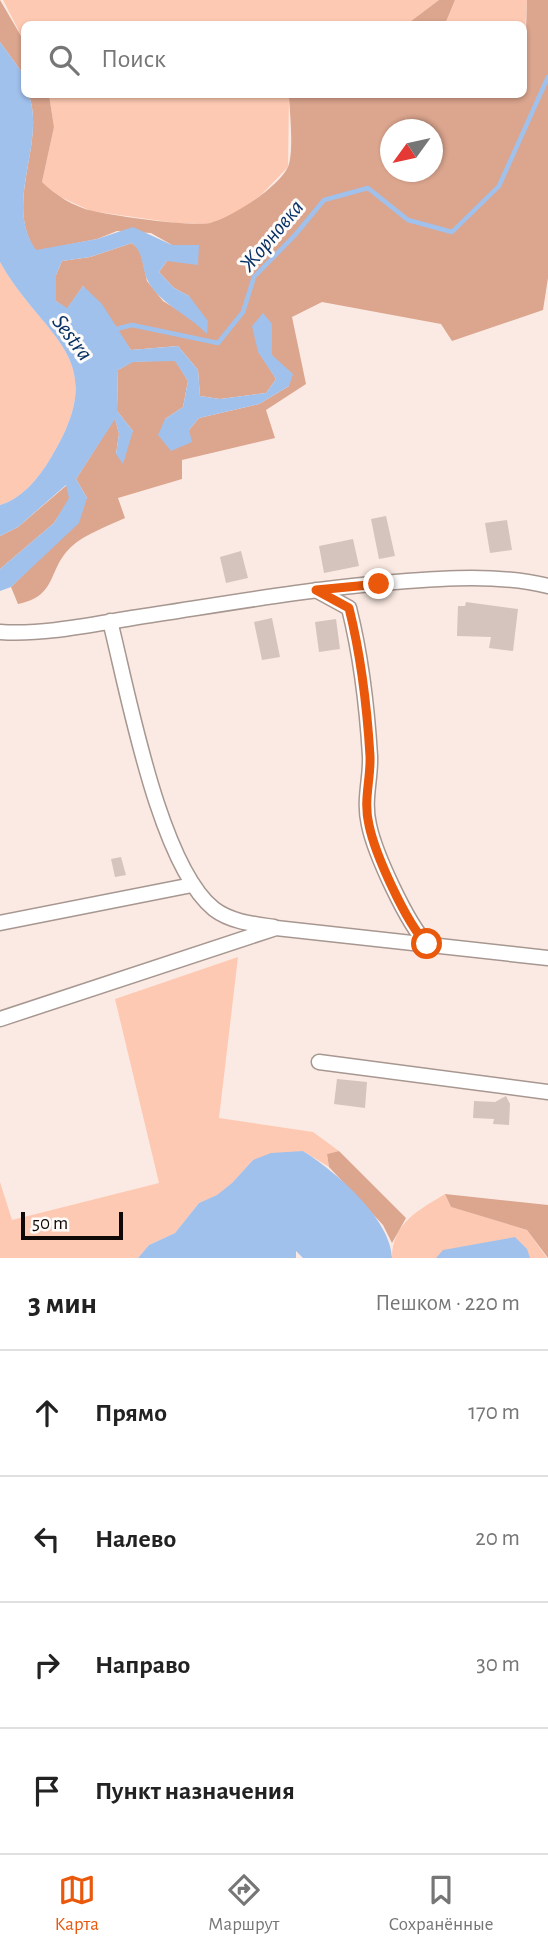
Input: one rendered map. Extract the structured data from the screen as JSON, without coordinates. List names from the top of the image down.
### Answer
{
  "water": ["Жорновка", "Sestra"],
  "scale_bar": "50 m",
  "north": "bottom left",
  "page": {
    "search": "Поиск",
    "scale": "50 m",
    "heading": ["3 мин", "Пешком · 220 m"],
    "list": [
      ["Прямо", "170 m"],
      ["Налево", "20 m"],
      ["Направо", "30 m"],
      "Пункт назначения"
    ],
    "nav": ["Карта", "Маршрут", "Сохранённые"]
  }
}
